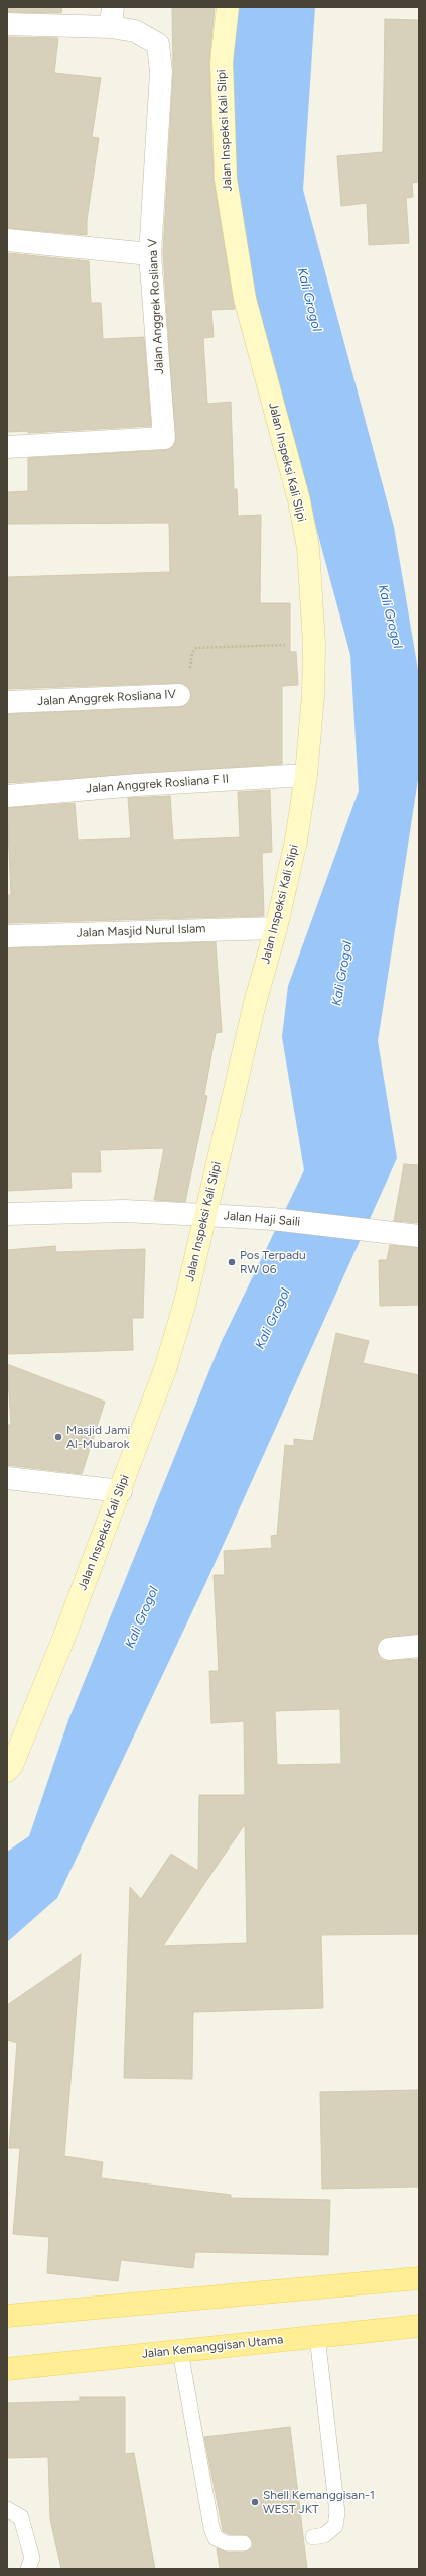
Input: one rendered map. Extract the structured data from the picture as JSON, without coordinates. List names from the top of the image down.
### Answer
{
  "streets": {
    "main road": ["Jalan Kemanggisan Utama"],
    "street": [
      "Jalan Inspeksi Kali Slipi",
      "Jalan Anggrek Rosliana V",
      "Jalan Anggrek Rosliana IV",
      "Jalan Anggrek Rosliana F II",
      "Jalan Masjid Nurul Islam",
      "Jalan Haji Saili"
    ]
  },
  "crossings": [
    ["Jalan Inspeksi Kali Slipi", "Jalan Anggrek Rosliana IV"],
    ["Jalan Inspeksi Kali Slipi", "Jalan Anggrek Rosliana F II"],
    ["Jalan Inspeksi Kali Slipi", "Jalan Masjid Nurul Islam"],
    ["Jalan Inspeksi Kali Slipi", "Jalan Haji Saili"]
  ],
  "water": ["Kali Grogol"],
  "places": ["Pos Terpadu RW 06", "Masjid Jami Al-Mubarok", "Shell Kemanggisan-1 WEST JKT"]
}
